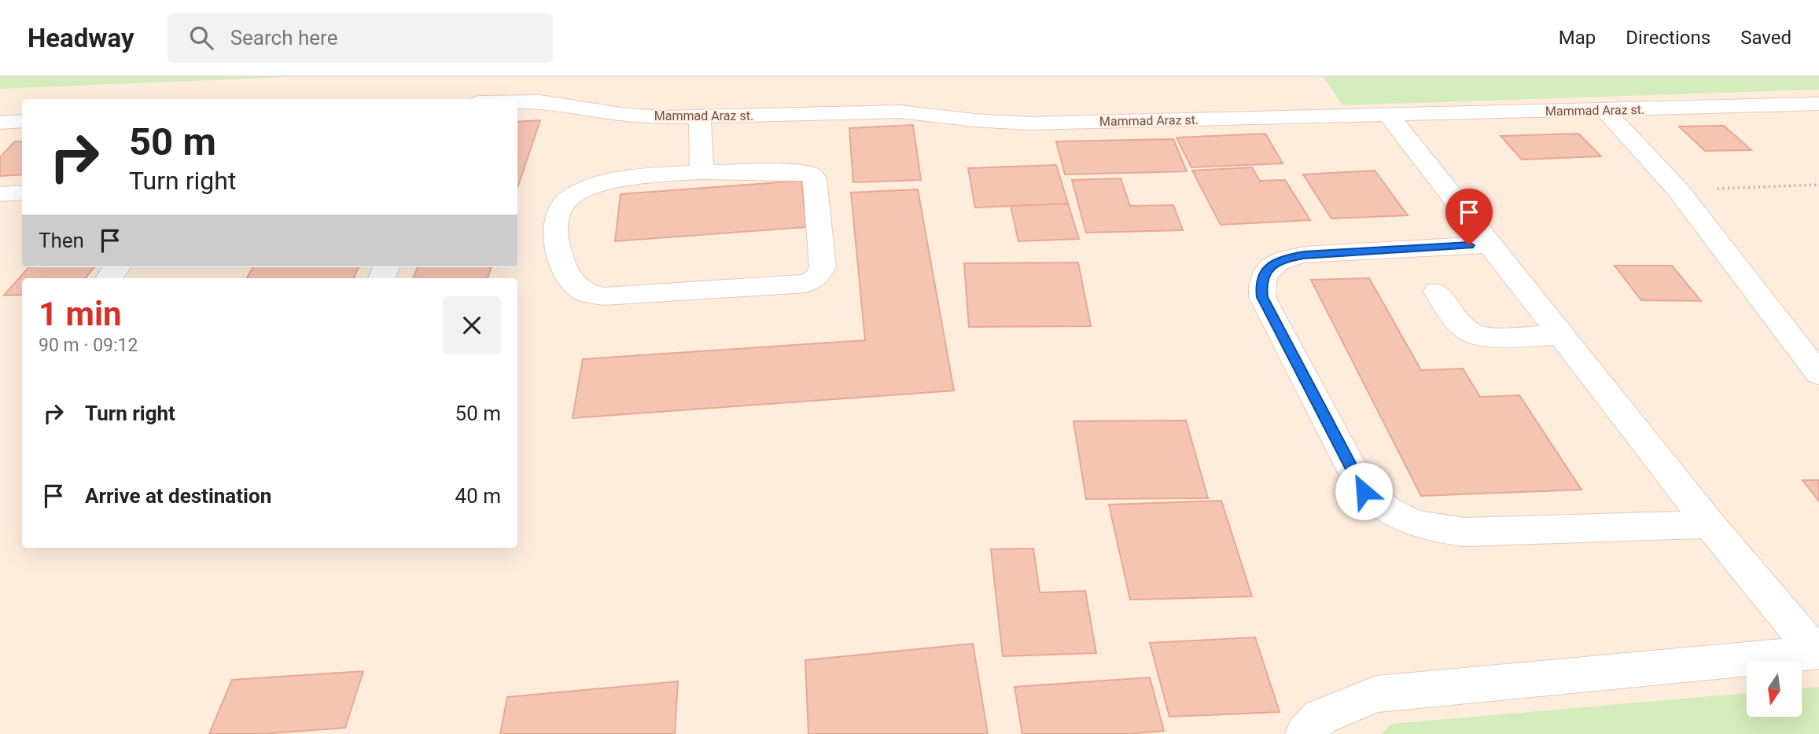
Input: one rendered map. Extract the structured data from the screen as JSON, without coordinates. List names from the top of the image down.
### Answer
{
  "streets": {
    "street": ["Mammad Araz st."]
  },
  "north": "bottom",
  "page": {
    "header": "Headway",
    "search": "Search here",
    "nav": ["Map", "Directions", "Saved"],
    "turn": ["50 m", "Turn right"],
    "then": "Then",
    "heading": ["1 min", "90 m · 09:12"],
    "list": [
      {
        "name": "Turn right",
        "value": "50 m"
      },
      {
        "name": "Arrive at destination",
        "value": "40 m"
      }
    ]
  }
}
